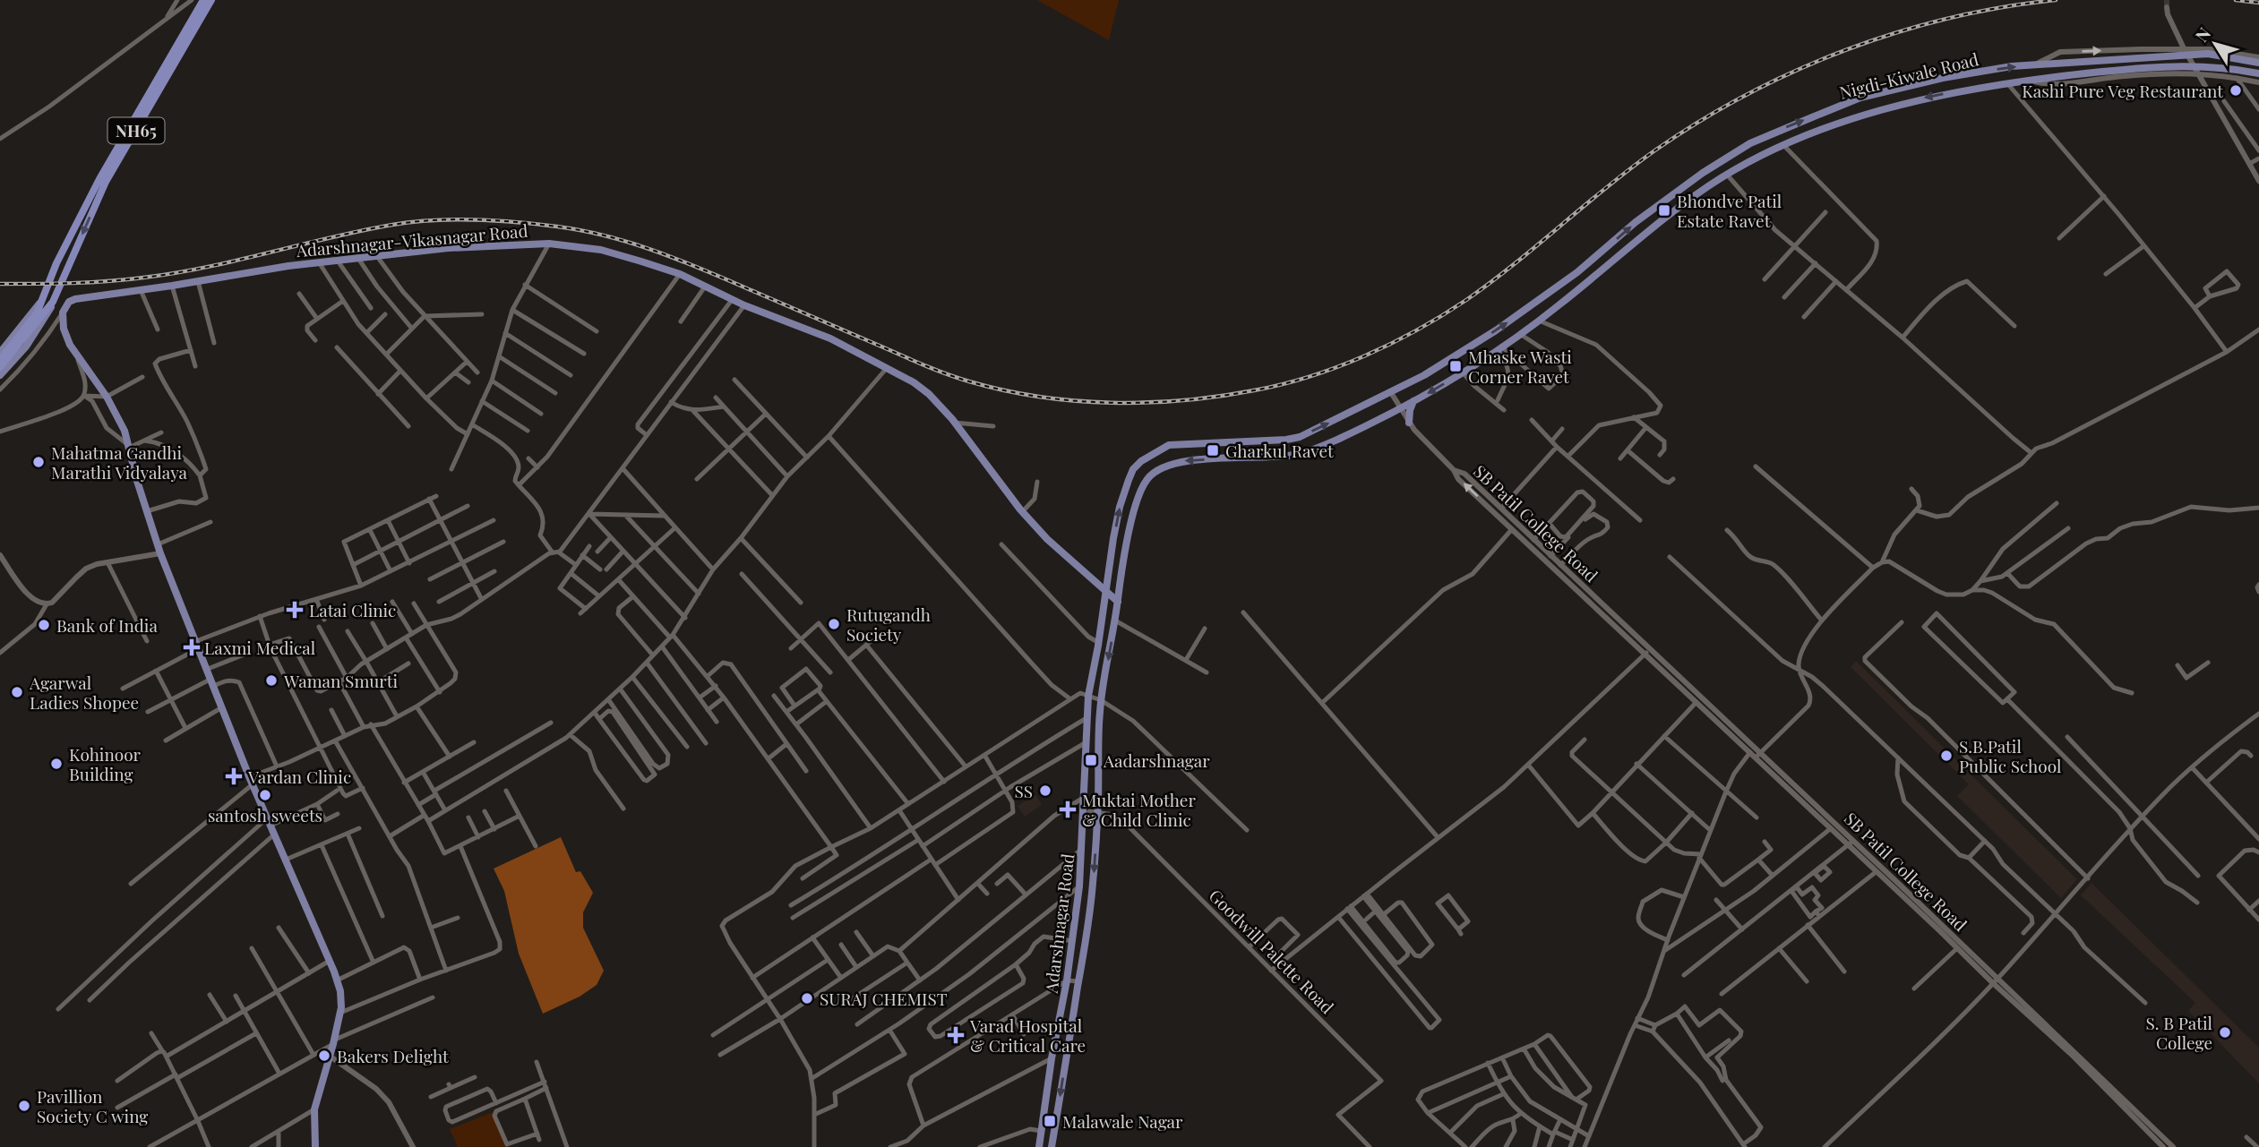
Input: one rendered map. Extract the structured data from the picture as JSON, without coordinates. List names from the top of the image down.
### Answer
{
  "streets": {
    "highway": ["NH65"],
    "main road": ["Nigdi-Kiwale Road", "Adarshnagar-Vikasnagar Road", "Adarshnagar Road"],
    "street": ["SB Patil College Road", "Goodwill Palette Road"]
  },
  "crossings": [
    ["Nigdi-Kiwale Road", "Adarshnagar-Vikasnagar Road"],
    ["Nigdi-Kiwale Road", "Adarshnagar Road"],
    ["Adarshnagar-Vikasnagar Road", "Adarshnagar Road"],
    ["Adarshnagar Road", "Goodwill Palette Road"]
  ],
  "places": {
    "other": [
      "Kashi Pure Veg Restaurant",
      "Mahatma Gandhi Marathi Vidyalaya",
      "Rutugandh Society",
      "Bank of India",
      "Waman Smurti",
      "Agarwal Ladies Shopee",
      "S.B.Patil Public School",
      "Kohinoor Building",
      "SS",
      "santosh sweets",
      "SURAJ CHEMIST",
      "S. B Patil College",
      "Bakers Delight",
      "Pavillion Society C wing"
    ],
    "transit": [
      "Bhondve Patil Estate Ravet",
      "Mhaske Wasti Corner Ravet",
      "Gharkul Ravet",
      "Aadarshnagar",
      "Malawale Nagar"
    ],
    "health": [
      "Latai Clinic",
      "Laxmi Medical",
      "Vardan Clinic",
      "Muktai Mother & Child Clinic",
      "Varad Hospital & Critical Care"
    ]
  },
  "north": "top left"
}
